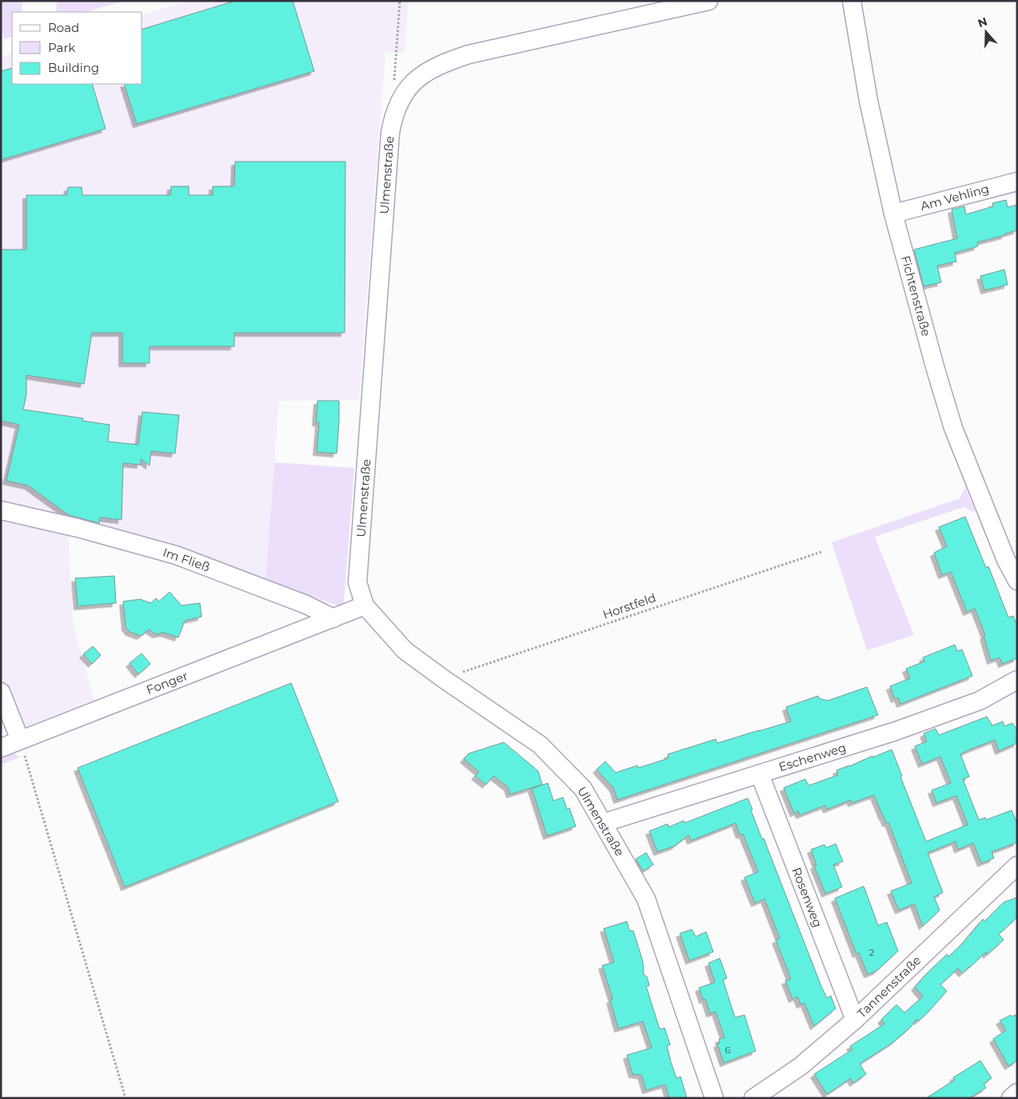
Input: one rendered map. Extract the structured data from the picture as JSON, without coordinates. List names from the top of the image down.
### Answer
{
  "streets": {
    "street": [
      "Ulmenstraße",
      "Am Vehling",
      "Fichtenstraße",
      "Im Fließ",
      "Fonger",
      "Eschenweg",
      "Rosenweg",
      "Tannenstraße"
    ],
    "path": ["Horstfeld"]
  },
  "crossings": [
    ["Ulmenstraße", "Horstfeld"],
    ["Ulmenstraße", "Eschenweg"],
    ["Am Vehling", "Fichtenstraße"],
    ["Im Fließ", "Fonger"],
    ["Eschenweg", "Rosenweg"],
    ["Rosenweg", "Tannenstraße"]
  ],
  "house_numbers": ["2", "6"],
  "legend": ["Road", "Park", "Building"],
  "north": "top"
}
